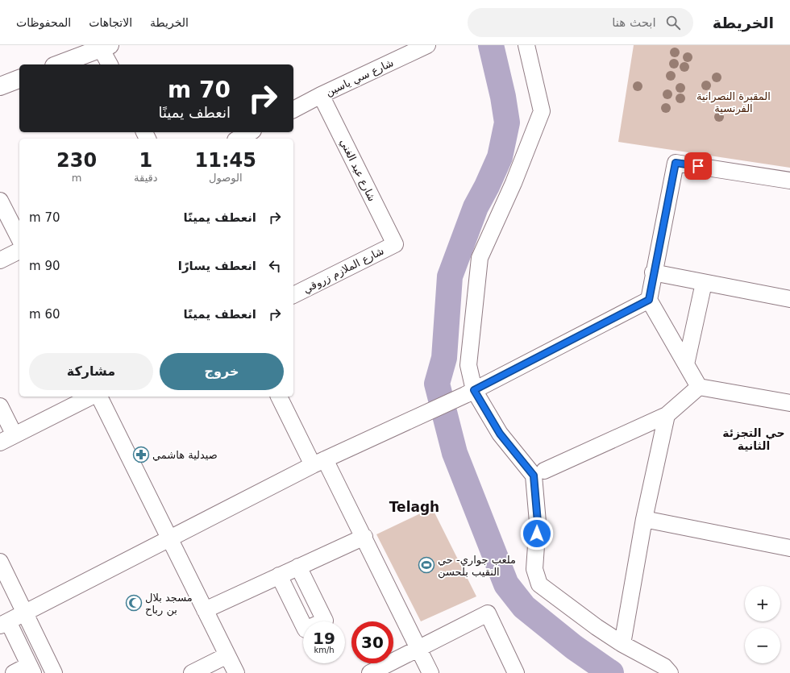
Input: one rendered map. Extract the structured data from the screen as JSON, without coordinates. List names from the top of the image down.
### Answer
{
  "streets": {
    "street": ["شارع سي ياسين", "شارع عيد الغني", "شارع الملازم زروقي"]
  },
  "crossings": [
    ["شارع سي ياسين", "شارع عيد الغني"],
    ["شارع عيد الغني", "شارع الملازم زروقي"]
  ],
  "districts": ["حي التجزئة الثانية", "Telagh"],
  "parks": ["المقبرة النصرانية الفرنسية"],
  "places": {
    "pharmacy": ["صيدلية هاشمي"],
    "sports": ["ملعب جواري- حي النقيب بلحسن"],
    "mosque": ["مسجد بلال بن رباح"]
  },
  "page": {
    "header": "الخريطة",
    "search": "ابحث هنا",
    "nav": ["الخريطة", "الاتجاهات", "المحفوظات"],
    "turn": ["70 m", "انعطف يمينًا"],
    "eta": [
      "11:45",
      "الوصول",
      "1",
      "دقيقة",
      "230",
      "m"
    ],
    "list": [
      {
        "name": "انعطف يمينًا",
        "value": "70 m"
      },
      {
        "name": "انعطف يسارًا",
        "value": "90 m"
      },
      {
        "name": "انعطف يمينًا",
        "value": "60 m"
      }
    ],
    "buttons": ["خروج", "مشاركة"],
    "map_buttons": ["+", "−"],
    "speed": "19 km/h",
    "limit": "30"
  }
}
